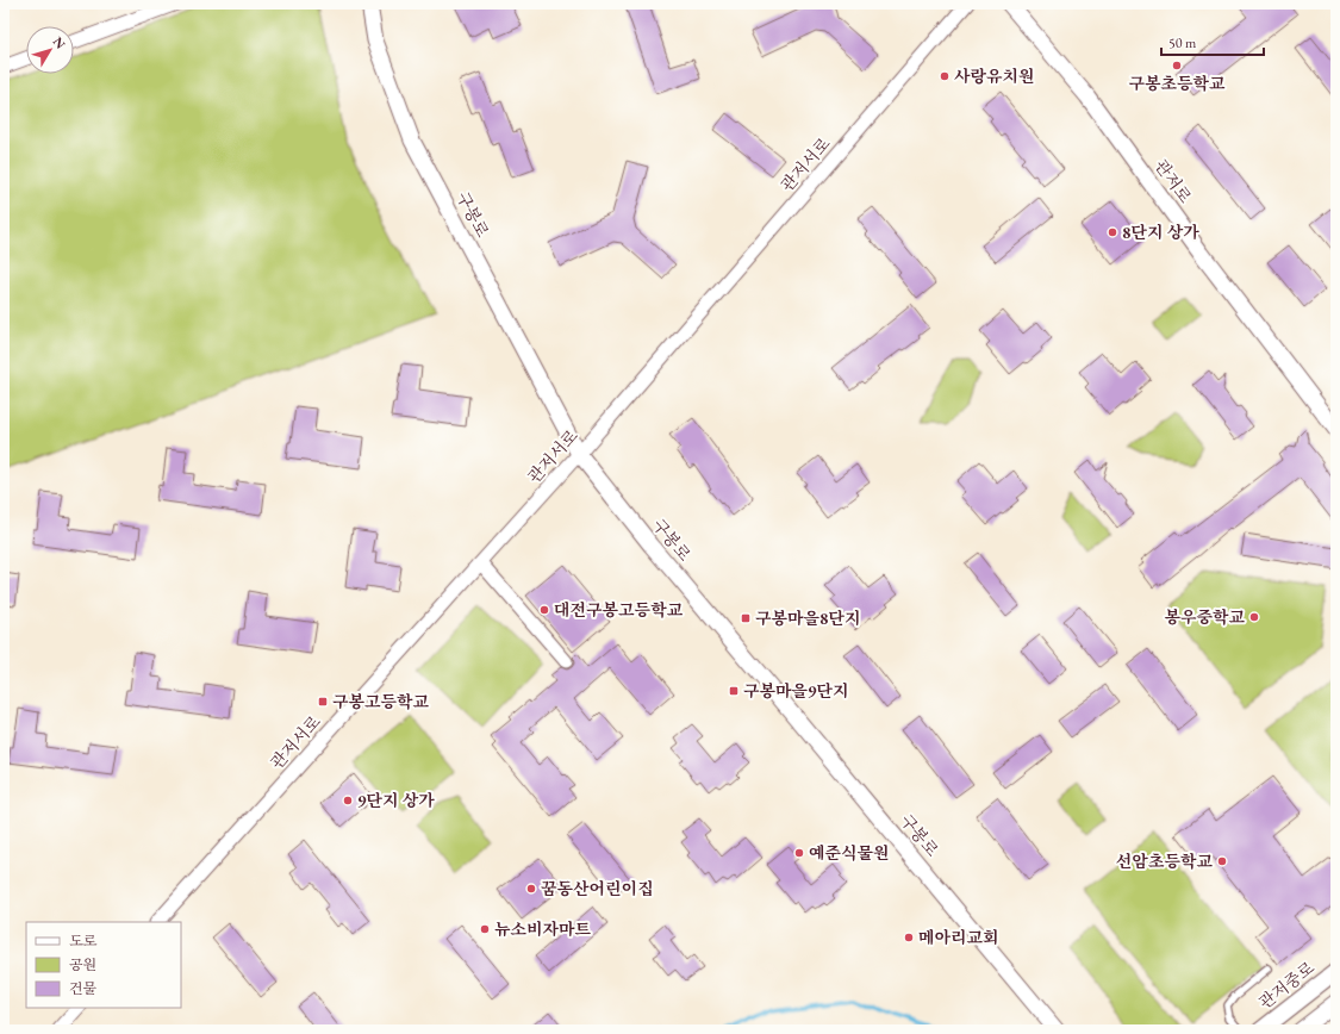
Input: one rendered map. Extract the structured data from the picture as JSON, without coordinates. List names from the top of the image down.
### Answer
{
  "streets": {
    "street": [
      "관저서로",
      "관저로",
      "구봉로",
      "관저중로"
    ]
  },
  "crossings": [
    ["관저서로", "구봉로"]
  ],
  "places": {
    "other": [
      "구봉초등학교",
      "사랑유치원",
      "8단지 상가",
      "대전구봉고등학교",
      "봉우중학교",
      "9단지 상가",
      "예준식물원",
      "선암초등학교",
      "꿈동산어린이집",
      "뉴소비자마트",
      "메아리교회"
    ],
    "transit": ["구봉마을8단지", "구봉마을9단지", "구봉고등학교"]
  },
  "legend": ["도로", "공원", "건물"],
  "scale_bar": "50 m",
  "north": "top right"
}
